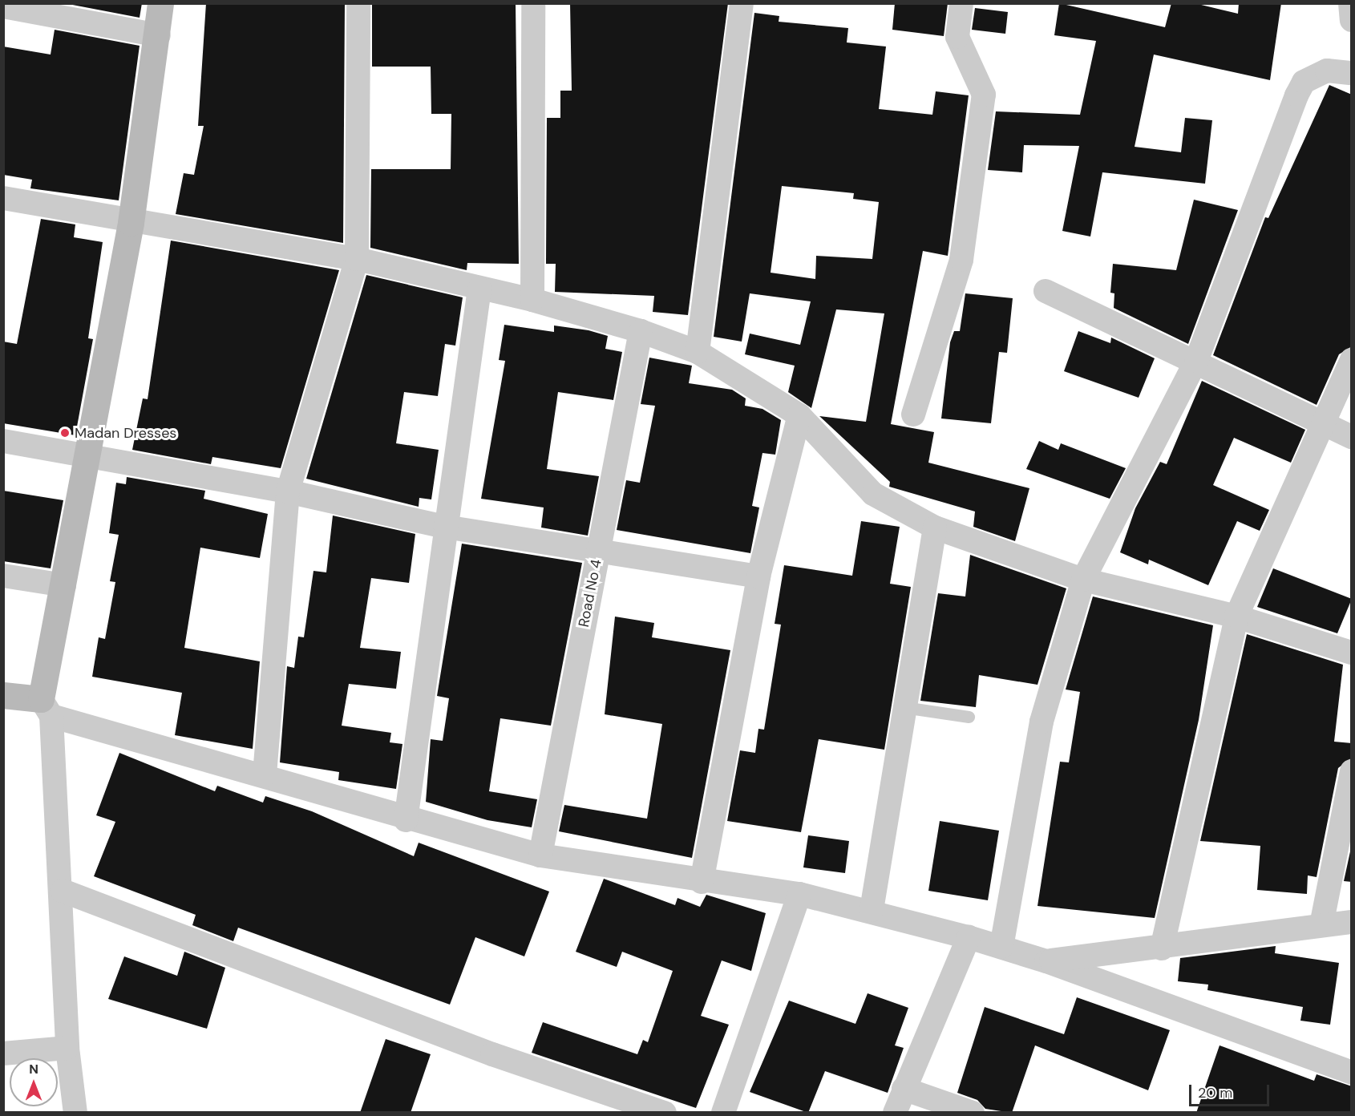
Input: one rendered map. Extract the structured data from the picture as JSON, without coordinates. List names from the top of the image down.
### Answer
{
  "streets": {
    "street": ["Road No 4"]
  },
  "places": ["Madan Dresses"],
  "scale_bar": "20 m",
  "north": "top"
}
